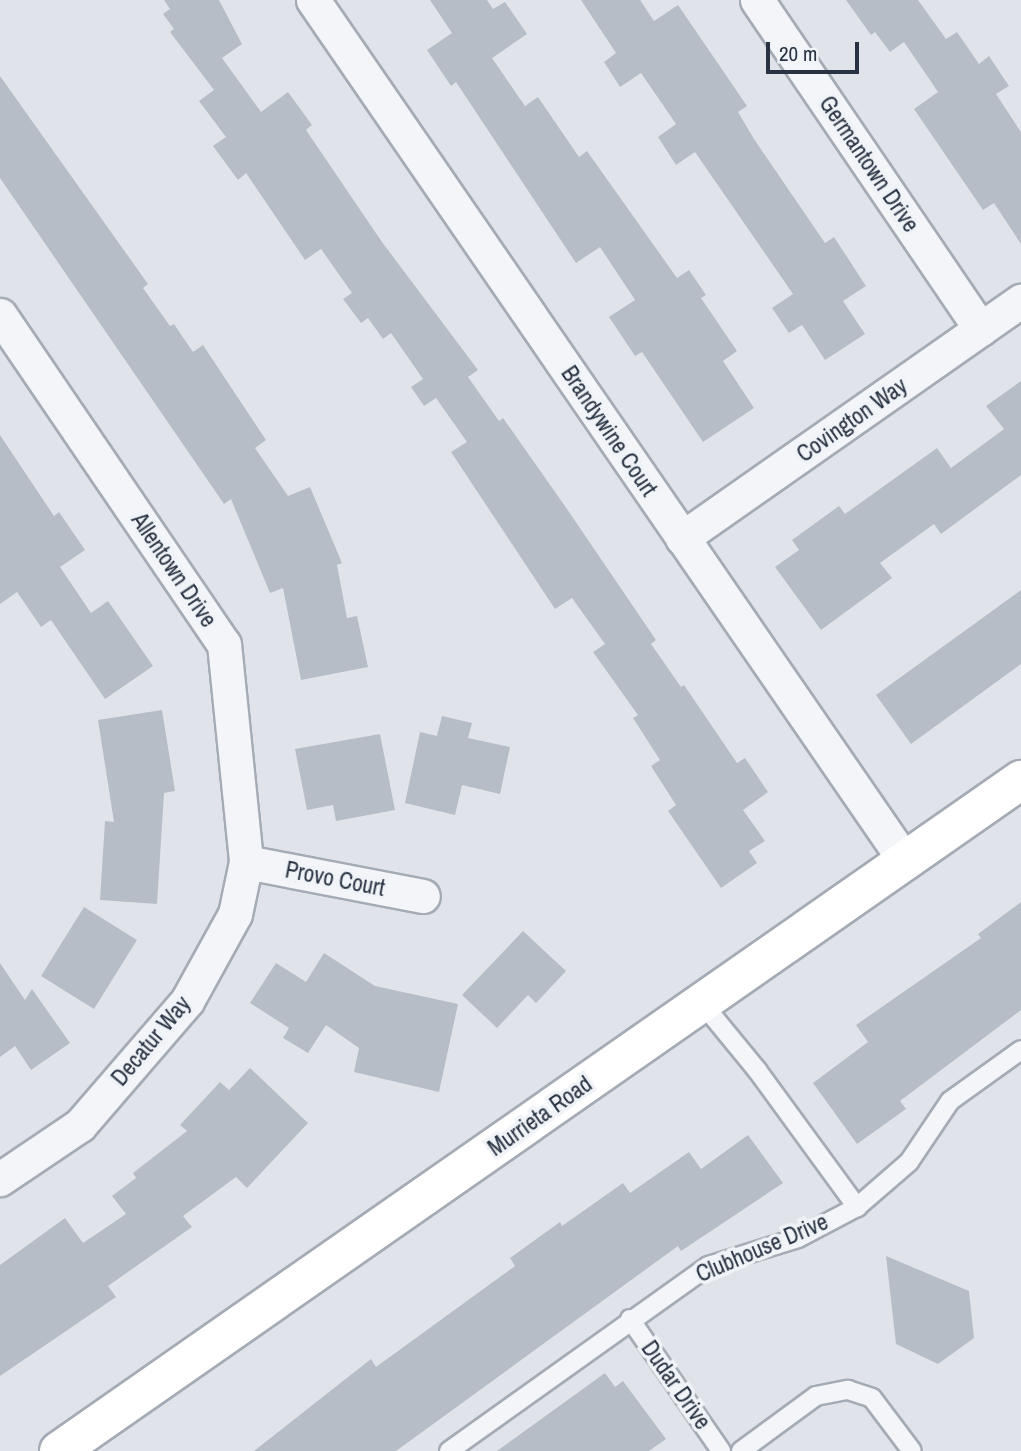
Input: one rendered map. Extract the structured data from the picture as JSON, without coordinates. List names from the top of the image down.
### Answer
{
  "streets": {
    "main road": ["Murrieta Road"],
    "street": [
      "Germantown Drive",
      "Covington Way",
      "Brandywine Court",
      "Allentown Drive",
      "Provo Court",
      "Decatur Way"
    ],
    "lane": ["Clubhouse Drive", "Dudar Drive"]
  },
  "crossings": [
    ["Germantown Drive", "Covington Way"],
    ["Covington Way", "Brandywine Court"],
    ["Brandywine Court", "Murrieta Road"],
    ["Allentown Drive", "Provo Court"],
    ["Allentown Drive", "Decatur Way"],
    ["Provo Court", "Decatur Way"],
    ["Clubhouse Drive", "Dudar Drive"]
  ],
  "scale_bar": "20 m"
}
